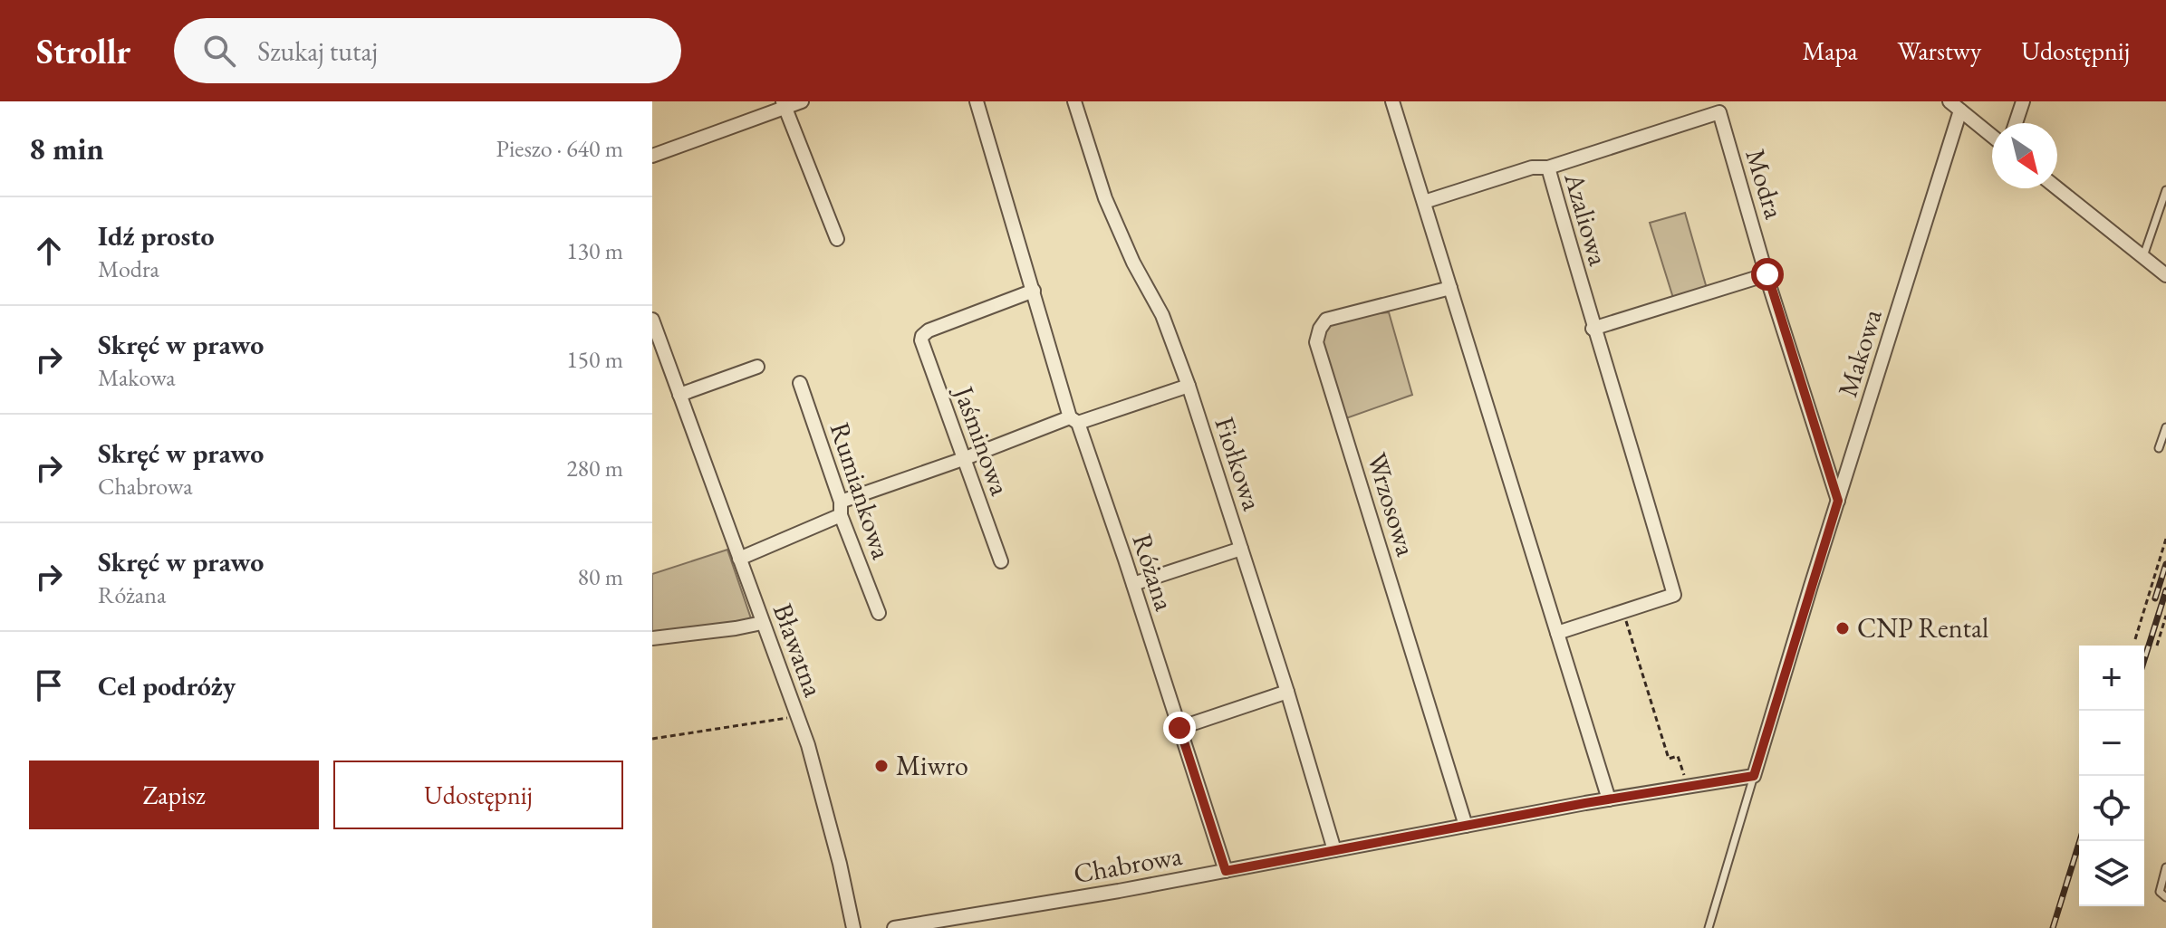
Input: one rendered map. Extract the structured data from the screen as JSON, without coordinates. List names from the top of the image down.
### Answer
{
  "streets": {
    "street": [
      "Modra",
      "Azaliowa",
      "Makowa",
      "Jaśminowa",
      "Fiołkowa",
      "Rumiankowa",
      "Wrzosowa",
      "Różana",
      "Bławatna",
      "Chabrowa"
    ]
  },
  "crossings": [
    ["Modra", "Azaliowa"],
    ["Modra", "Makowa"],
    ["Makowa", "Chabrowa"],
    ["Jaśminowa", "Różana"],
    ["Fiołkowa", "Chabrowa"],
    ["Wrzosowa", "Chabrowa"],
    ["Różana", "Chabrowa"]
  ],
  "places": ["CNP Rental", "Miwro"],
  "north": "bottom right",
  "page": {
    "header": "Strollr",
    "search": "Szukaj tutaj",
    "nav": ["Mapa", "Warstwy", "Udostępnij"],
    "heading": ["8 min", "Pieszo · 640 m"],
    "list": [
      ["Idź prosto", "Modra", "130 m"],
      ["Skręć w prawo", "Makowa", "150 m"],
      ["Skręć w prawo", "Chabrowa", "280 m"],
      ["Skręć w prawo", "Różana", "80 m"],
      "Cel podróży"
    ],
    "map_buttons": ["+", "−"],
    "buttons": ["Zapisz", "Udostępnij"]
  }
}
